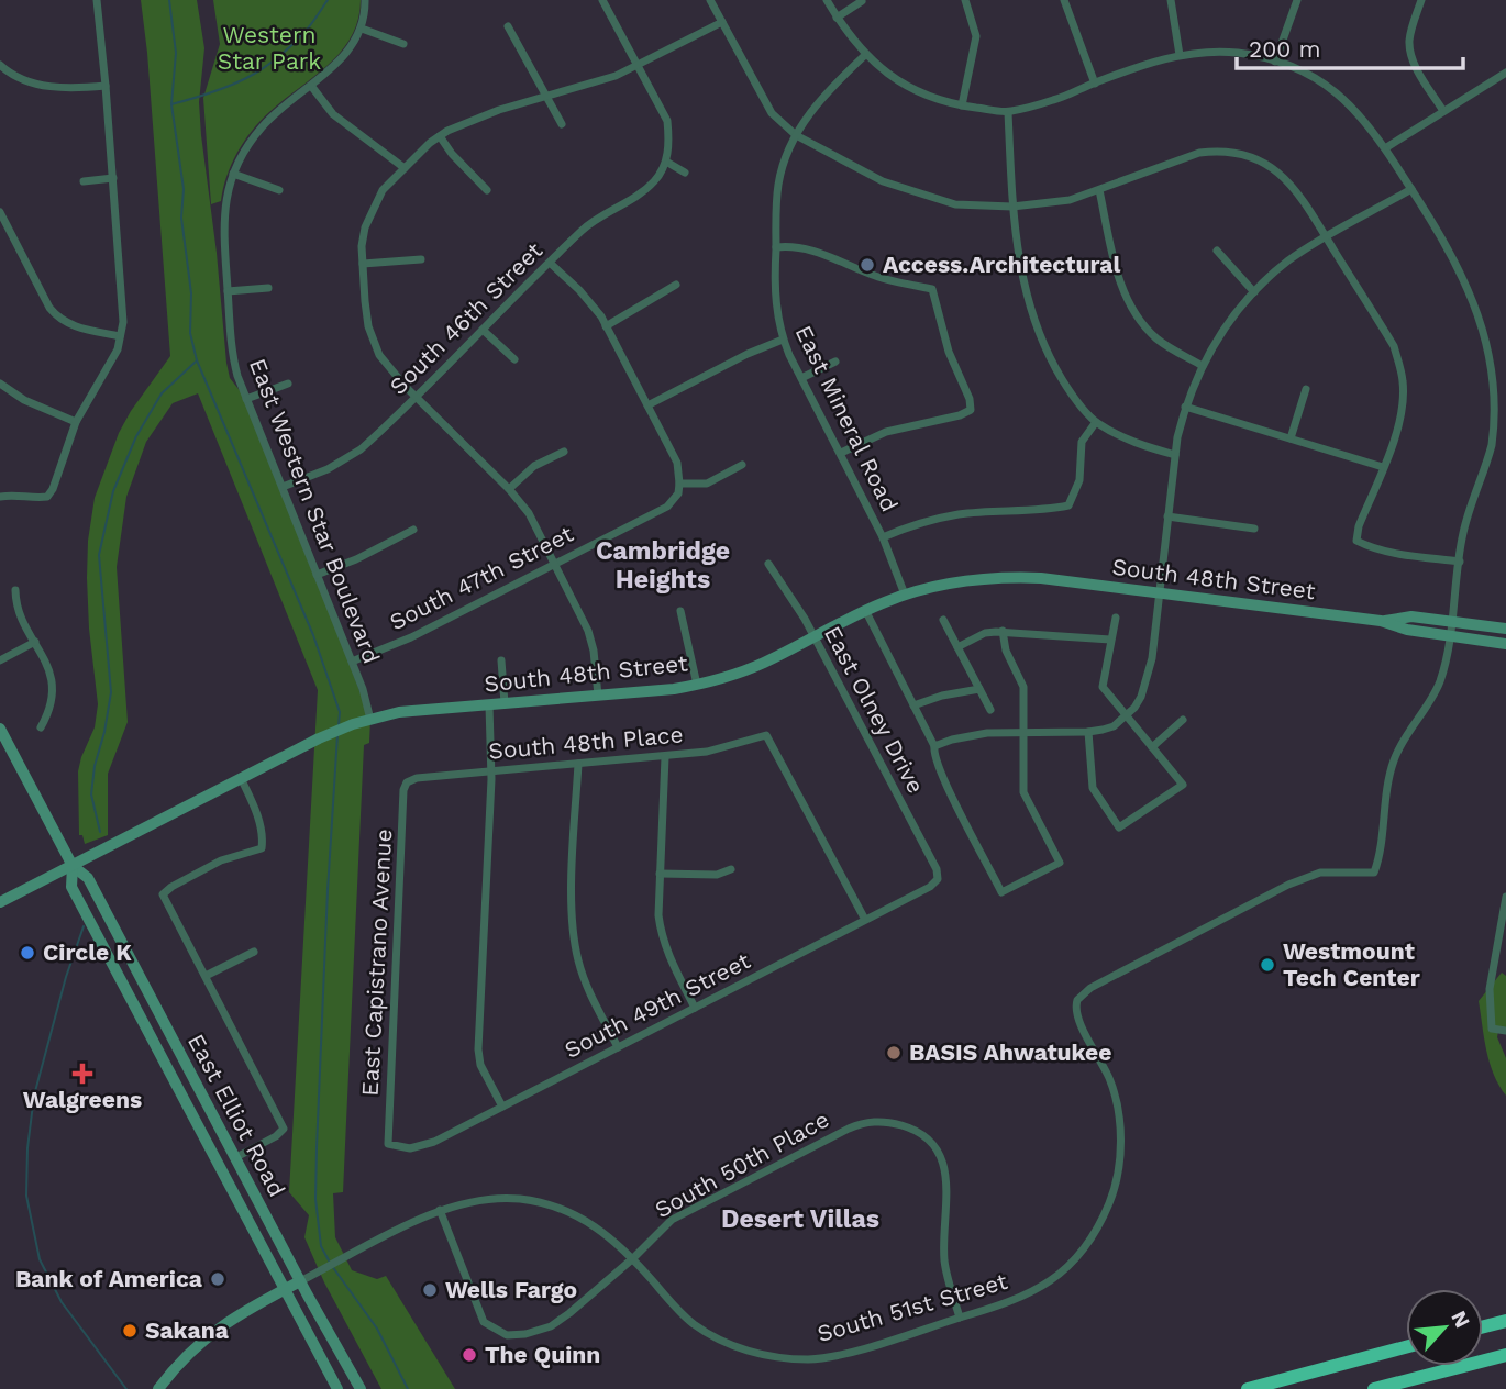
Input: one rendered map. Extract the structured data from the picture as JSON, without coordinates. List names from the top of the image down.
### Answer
{
  "streets": {
    "main road": ["South 48th Street", "East Elliot Road", "South 51st Street"],
    "street": [
      "South 46th Street",
      "East Mineral Road",
      "East Western Star Boulevard",
      "South 47th Street",
      "East Olney Drive",
      "South 48th Place",
      "East Capistrano Avenue",
      "South 49th Street",
      "South 50th Place"
    ]
  },
  "crossings": [
    ["South 46th Street", "East Western Star Boulevard"],
    ["East Mineral Road", "South 48th Street"],
    ["East Western Star Boulevard", "South 47th Street"],
    ["East Western Star Boulevard", "South 48th Street"],
    ["South 48th Street", "East Olney Drive"],
    ["South 48th Street", "East Elliot Road"],
    ["South 48th Street", "South 51st Street"],
    ["East Olney Drive", "South 49th Street"],
    ["South 48th Place", "East Capistrano Avenue"],
    ["South 48th Place", "South 49th Street"],
    ["East Capistrano Avenue", "South 49th Street"],
    ["East Elliot Road", "South 51st Street"],
    ["South 50th Place", "South 51st Street"]
  ],
  "districts": ["Cambridge Heights", "Desert Villas"],
  "parks": ["Western Star Park"],
  "places": {
    "other": [
      "Access.Architectural",
      "Circle K",
      "Westmount Tech Center",
      "BASIS Ahwatukee",
      "Bank of America",
      "Wells Fargo",
      "Sakana",
      "The Quinn"
    ],
    "health": ["Walgreens"]
  },
  "scale_bar": "200 m",
  "north": "top right"
}
